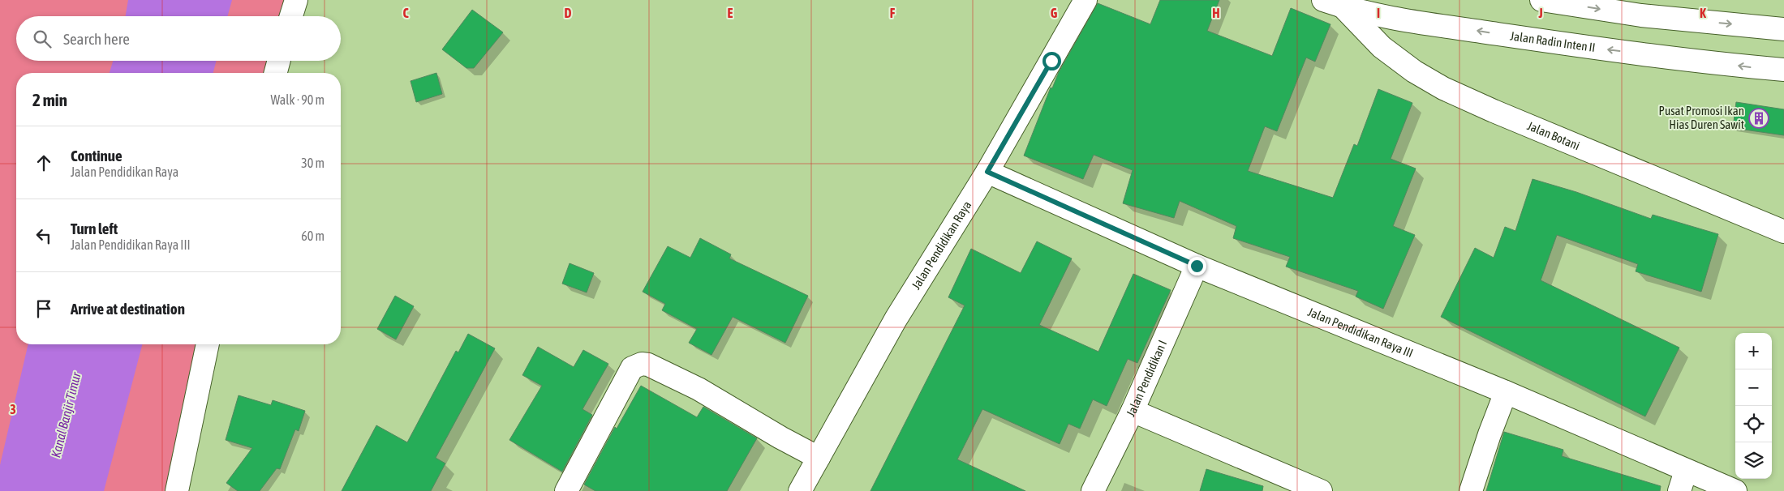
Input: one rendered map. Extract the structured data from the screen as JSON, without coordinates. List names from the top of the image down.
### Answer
{
  "streets": {
    "street": [
      "Jalan Radin Inten II",
      "Jalan Botani",
      "Jalan Pendidikan Raya",
      "Jalan Pendidikan Raya III",
      "Jalan Pendidikan I"
    ]
  },
  "crossings": [
    ["Jalan Radin Inten II", "Jalan Botani"],
    ["Jalan Pendidikan Raya", "Jalan Pendidikan Raya III"],
    ["Jalan Pendidikan Raya III", "Jalan Pendidikan I"]
  ],
  "water": ["Kanal Banjir Timur"],
  "places": {
    "building": ["Pusat Promosi Ikan Hias Duren Sawit"]
  },
  "page": {
    "search": "Search here",
    "heading": ["2 min", "Walk · 90 m"],
    "list": [
      ["Continue", "Jalan Pendidikan Raya", "30 m"],
      ["Turn left", "Jalan Pendidikan Raya III", "60 m"],
      "Arrive at destination"
    ],
    "map_buttons": ["+", "−"]
  },
  "grid": {
    "columns": [
      "C",
      "D",
      "E",
      "F",
      "G",
      "H",
      "I",
      "J",
      "K"
    ],
    "rows": ["3"]
  }
}
